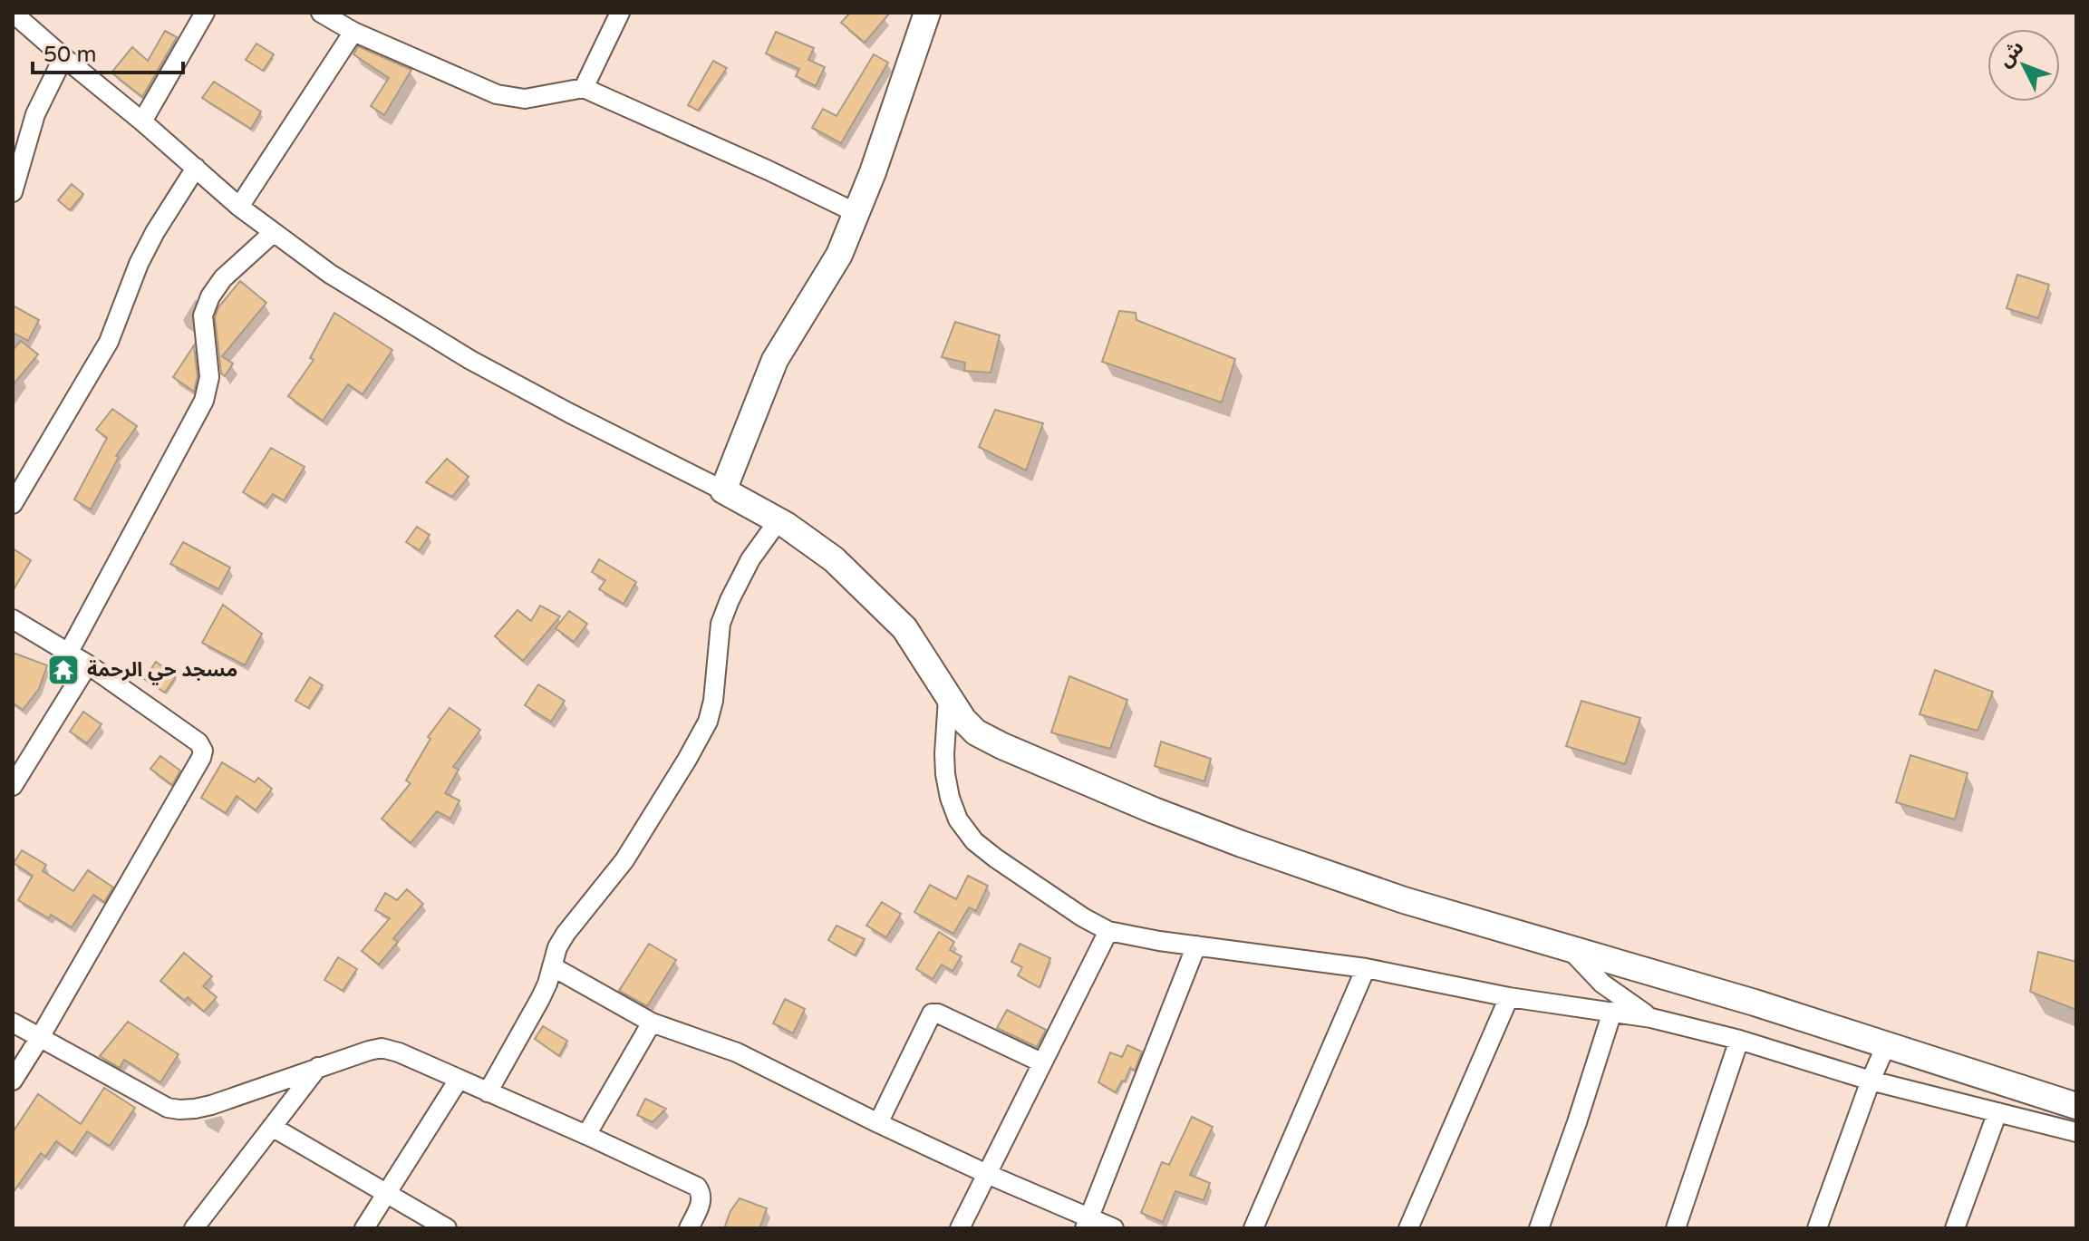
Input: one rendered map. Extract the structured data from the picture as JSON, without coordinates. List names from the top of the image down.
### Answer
{
  "places": {
    "temple": ["مسجد حي الرحمة"]
  },
  "scale_bar": "50 m",
  "north": "top left"
}
